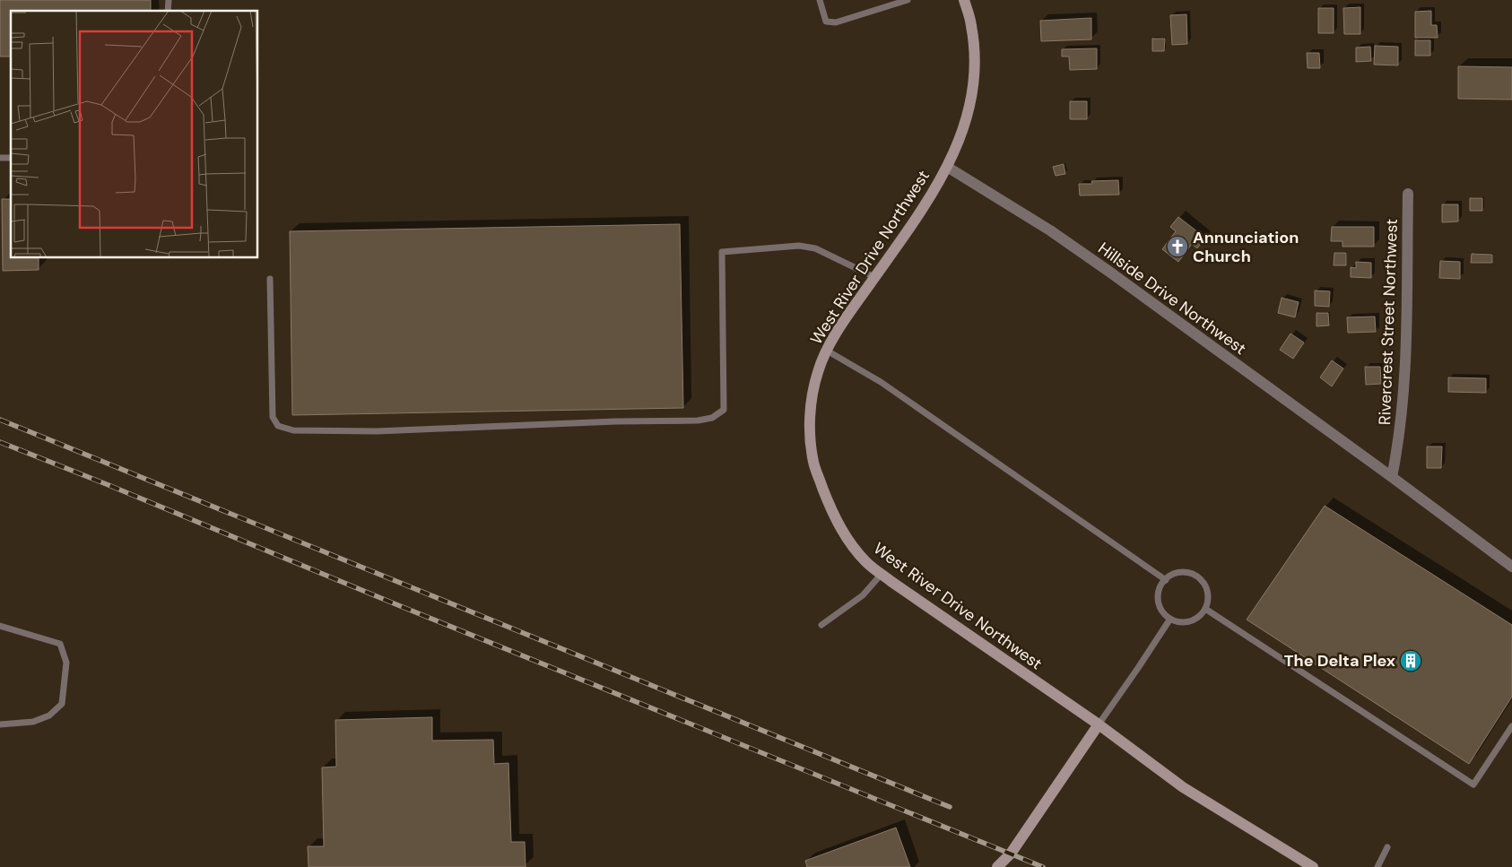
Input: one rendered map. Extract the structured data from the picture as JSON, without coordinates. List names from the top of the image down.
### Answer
{
  "streets": {
    "main road": ["West River Drive Northwest"],
    "street": ["Hillside Drive Northwest", "Rivercrest Street Northwest"]
  },
  "crossings": [
    ["West River Drive Northwest", "Hillside Drive Northwest"],
    ["Hillside Drive Northwest", "Rivercrest Street Northwest"]
  ],
  "places": {
    "church": ["Annunciation Church"],
    "building": ["The Delta Plex"]
  }
}
